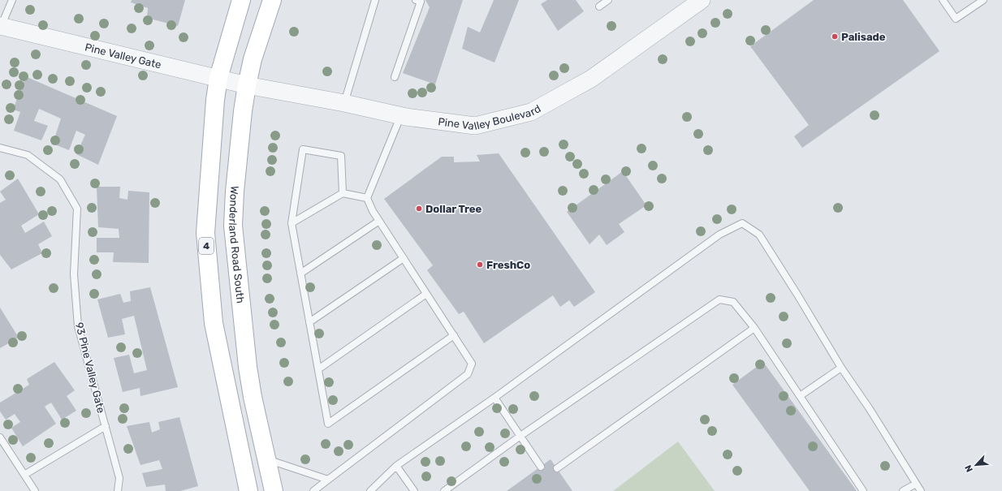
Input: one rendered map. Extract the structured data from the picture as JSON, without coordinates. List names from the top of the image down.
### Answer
{
  "streets": {
    "main road": ["Wonderland Road South", "4"],
    "street": ["Pine Valley Gate", "Pine Valley Boulevard"],
    "lane": ["93 Pine Valley Gate"]
  },
  "crossings": [
    ["Pine Valley Gate", "Pine Valley Boulevard"],
    ["Pine Valley Gate", "Wonderland Road South"],
    ["Pine Valley Gate", "4"],
    ["Pine Valley Boulevard", "Wonderland Road South"]
  ],
  "places": ["Palisade", "Dollar Tree", "FreshCo"],
  "north": "bottom left"
}
